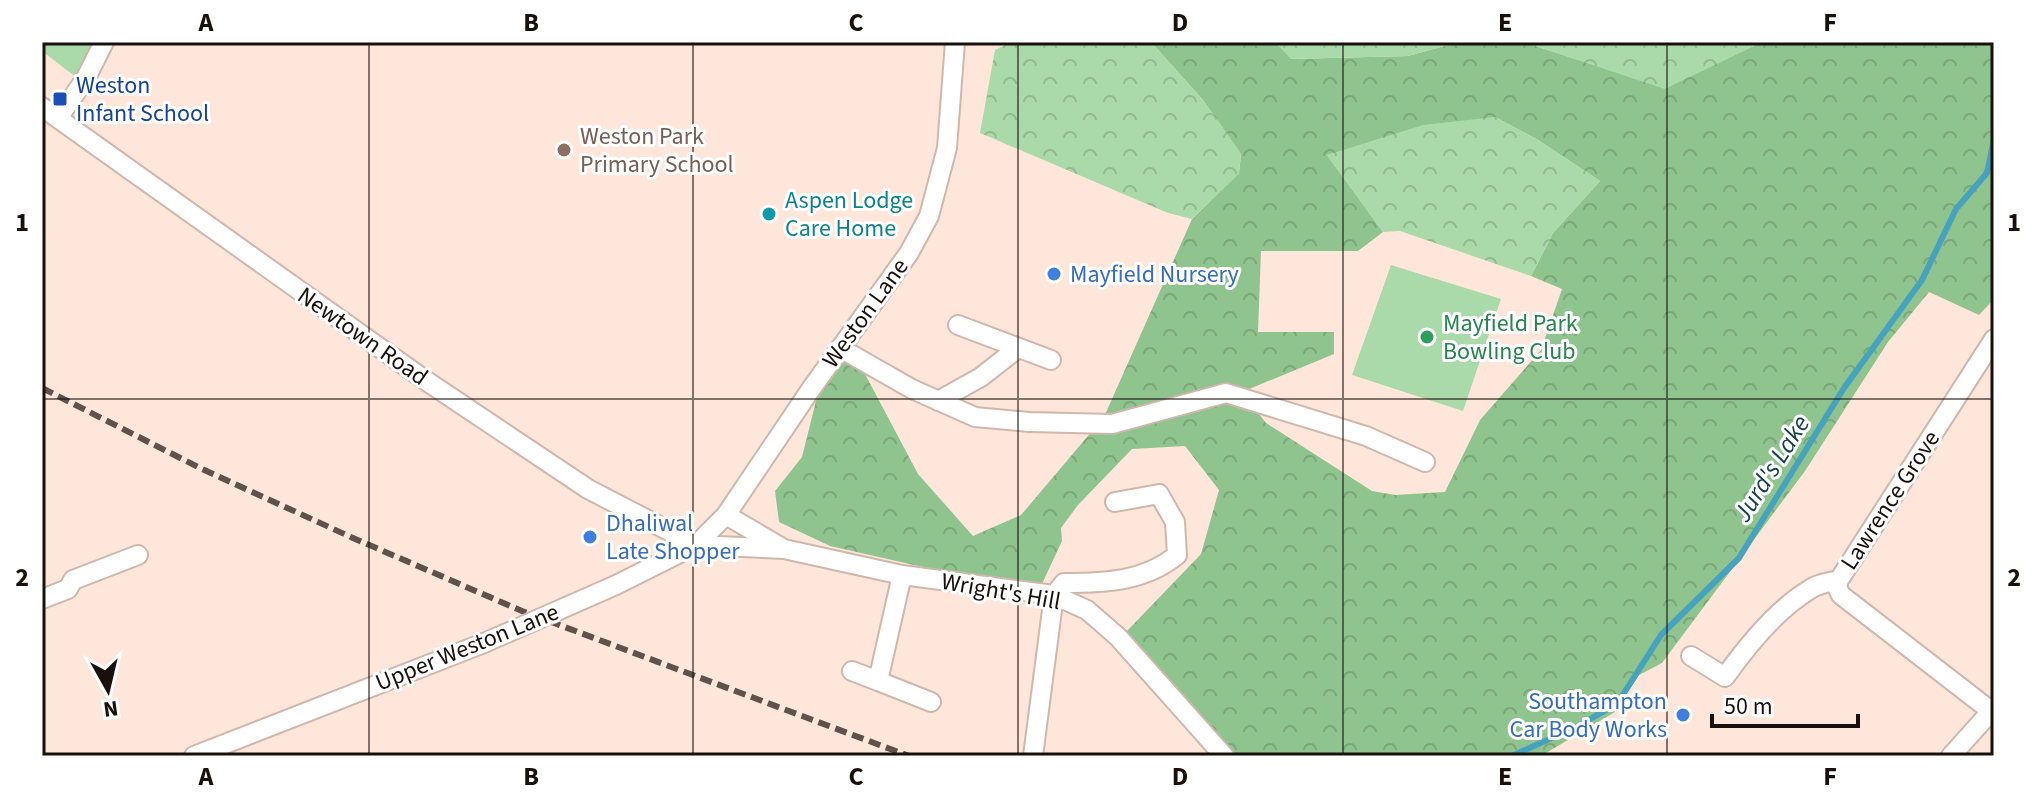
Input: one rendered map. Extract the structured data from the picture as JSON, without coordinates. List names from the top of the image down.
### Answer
{
  "streets": {
    "street": [
      "Weston Lane",
      "Newtown Road",
      "Lawrence Grove",
      "Wright's Hill",
      "Upper Weston Lane"
    ]
  },
  "crossings": [
    ["Weston Lane", "Wright's Hill"],
    ["Weston Lane", "Upper Weston Lane"],
    ["Newtown Road", "Upper Weston Lane"],
    ["Wright's Hill", "Upper Weston Lane"]
  ],
  "water": ["Jurd's Lake"],
  "places": {
    "transit": ["Weston Infant School"],
    "other": [
      "Weston Park Primary School",
      "Aspen Lodge Care Home",
      "Mayfield Nursery",
      "Mayfield Park Bowling Club",
      "Dhaliwal Late Shopper",
      "Southampton Car Body Works"
    ]
  },
  "scale_bar": "50 m",
  "north": "bottom",
  "grid": {
    "columns": [
      "A",
      "B",
      "C",
      "D",
      "E",
      "F"
    ],
    "rows": ["1", "2"]
  }
}
